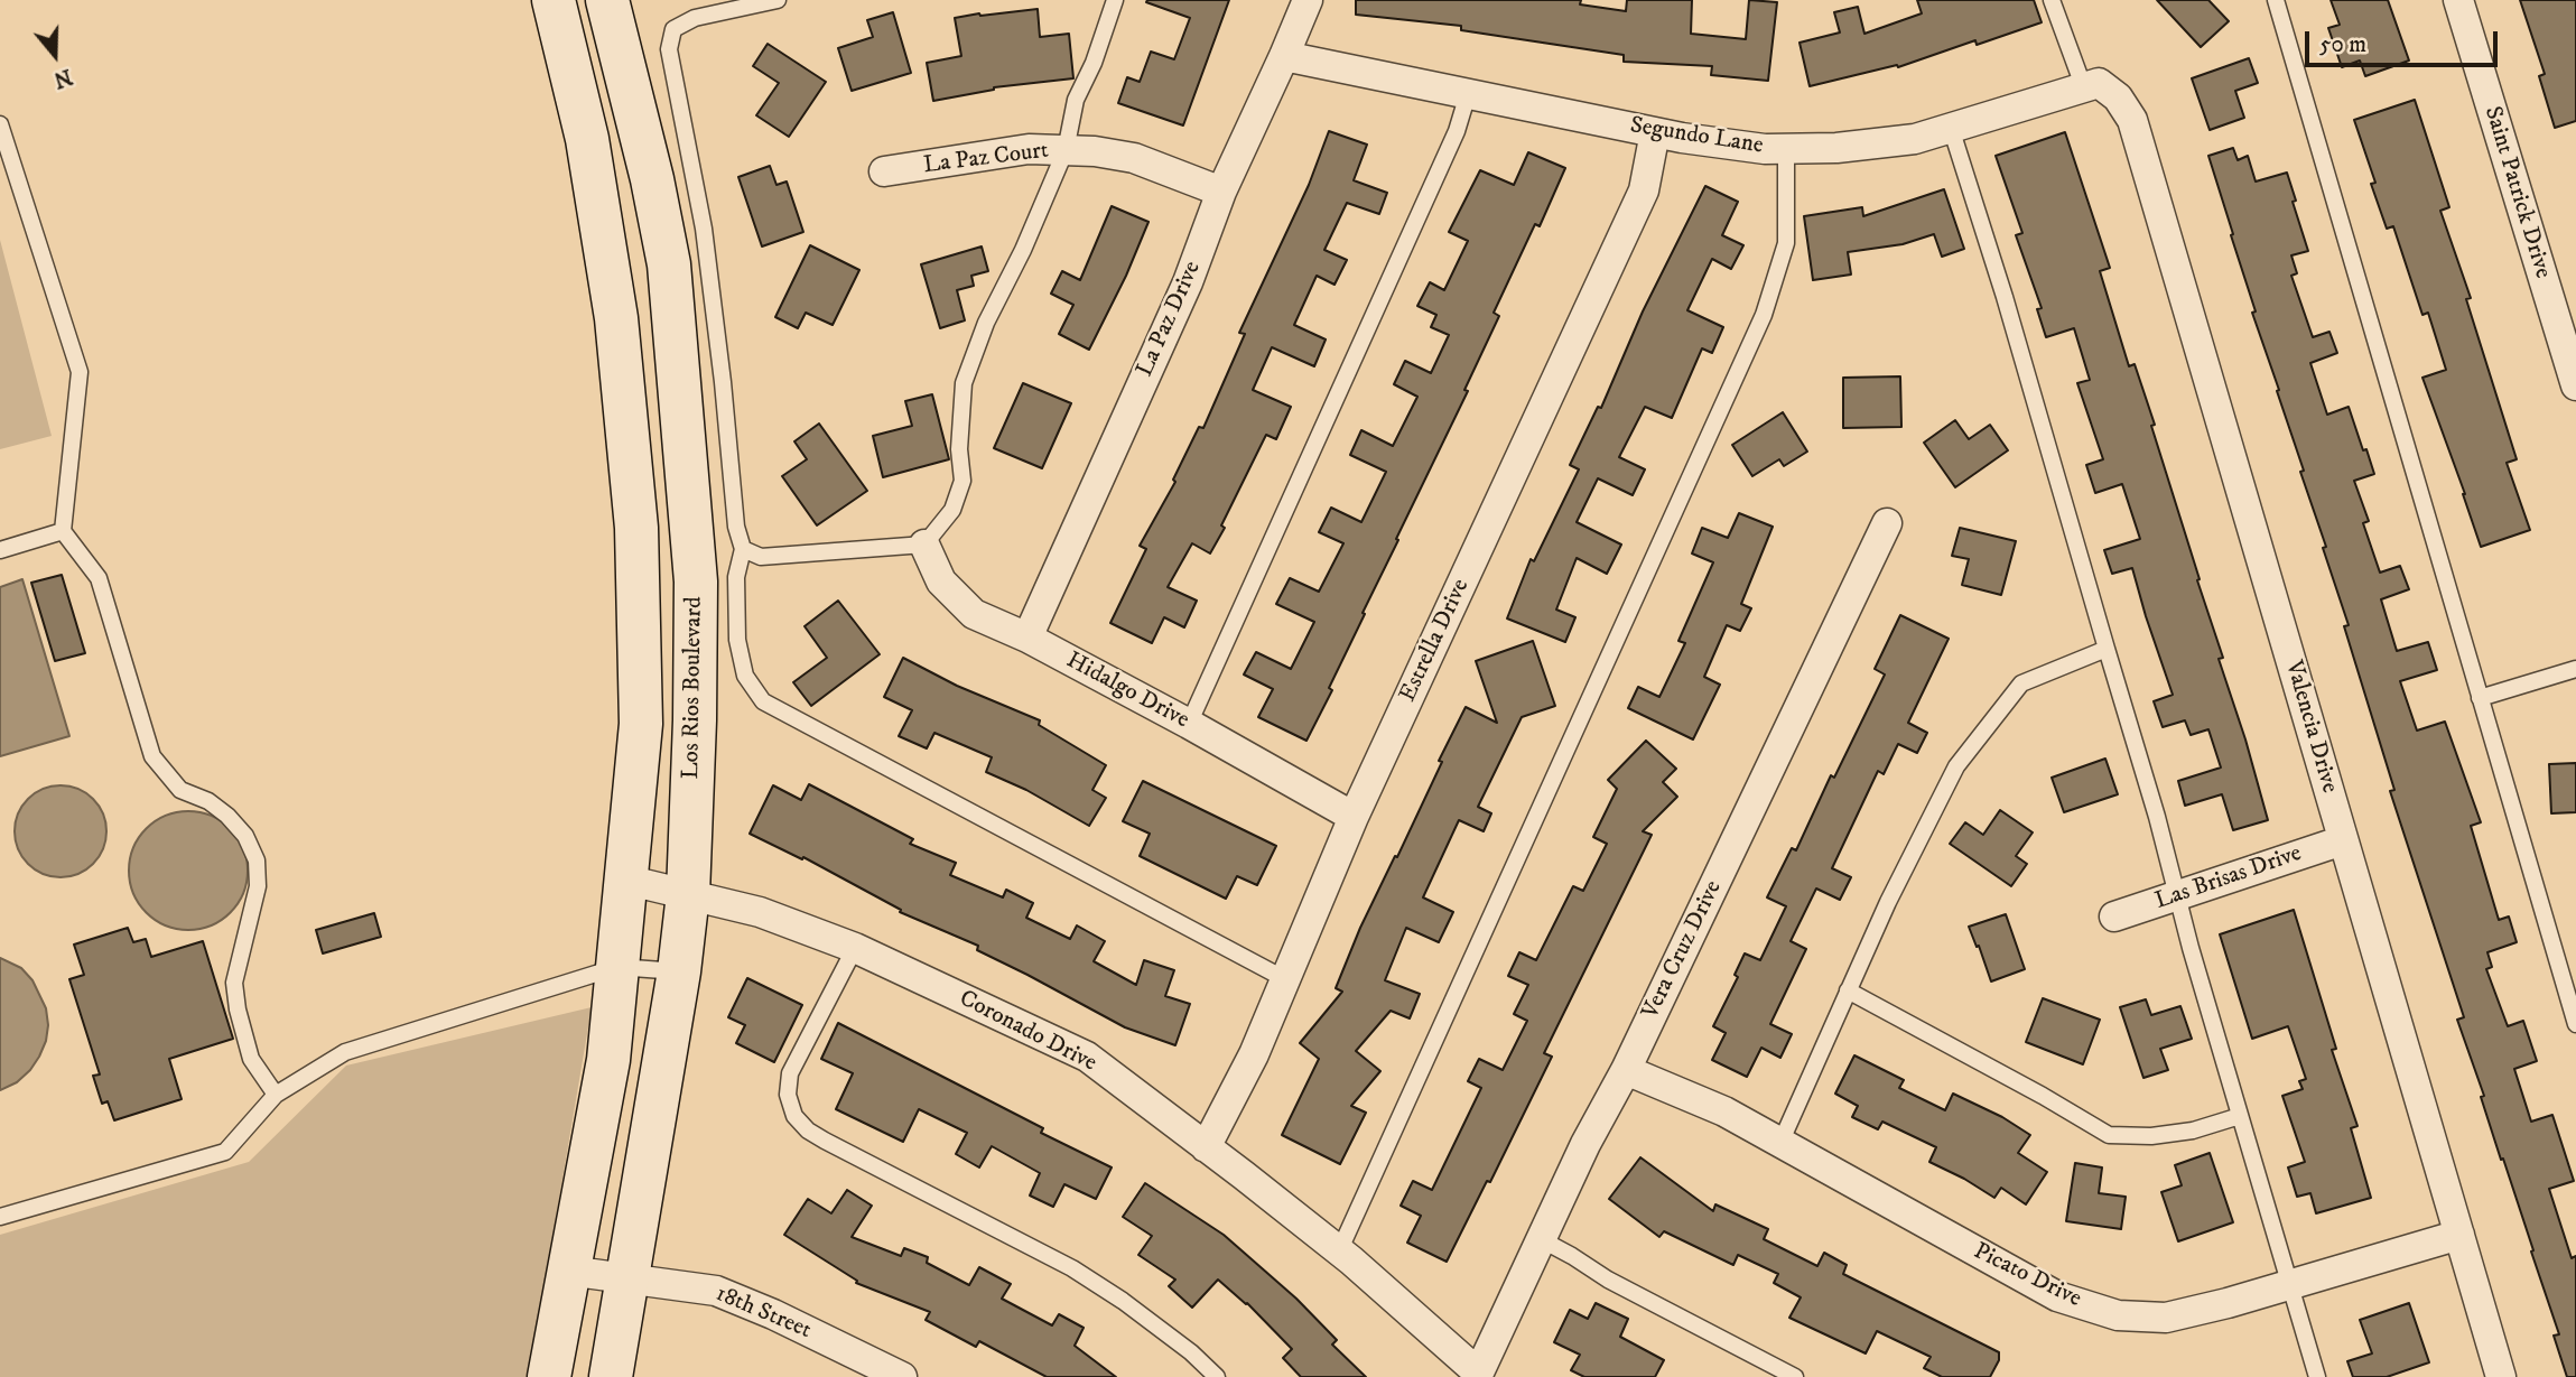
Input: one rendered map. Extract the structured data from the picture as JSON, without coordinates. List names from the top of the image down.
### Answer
{
  "streets": {
    "main road": ["Los Rios Boulevard"],
    "street": [
      "Segundo Lane",
      "La Paz Court",
      "Saint Patrick Drive",
      "La Paz Drive",
      "Estrella Drive",
      "Hidalgo Drive",
      "Valencia Drive",
      "Las Brisas Drive",
      "Vera Cruz Drive",
      "Coronado Drive",
      "Picato Drive",
      "18th Street"
    ]
  },
  "crossings": [
    ["Segundo Lane", "La Paz Drive"],
    ["Segundo Lane", "Estrella Drive"],
    ["Segundo Lane", "Valencia Drive"],
    ["La Paz Court", "La Paz Drive"],
    ["La Paz Drive", "Hidalgo Drive"],
    ["Estrella Drive", "Hidalgo Drive"],
    ["Estrella Drive", "Coronado Drive"],
    ["Los Rios Boulevard", "Coronado Drive"],
    ["Los Rios Boulevard", "18th Street"],
    ["Valencia Drive", "Las Brisas Drive"],
    ["Valencia Drive", "Picato Drive"],
    ["Vera Cruz Drive", "Coronado Drive"],
    ["Vera Cruz Drive", "Picato Drive"]
  ],
  "scale_bar": "50 m",
  "north": "bottom"
}
